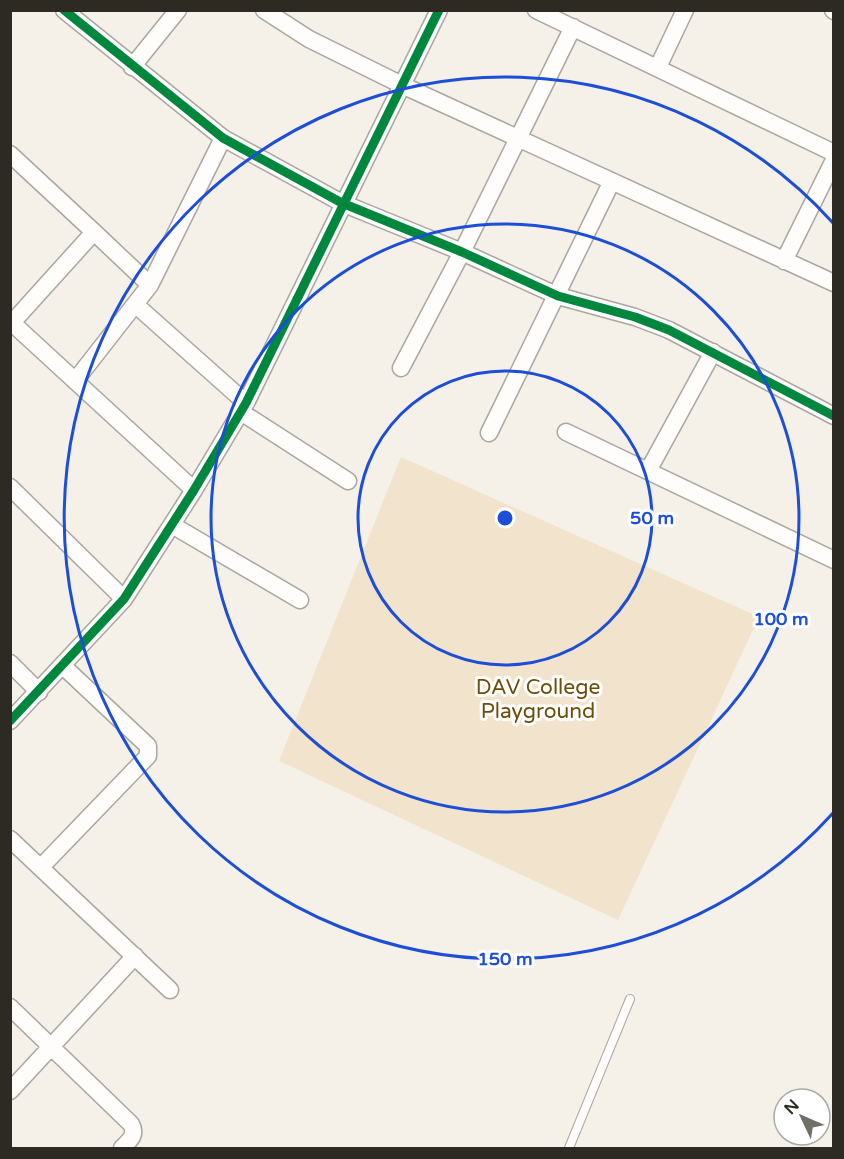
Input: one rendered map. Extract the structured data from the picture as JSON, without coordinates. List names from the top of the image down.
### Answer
{
  "parks": ["DAV College Playground"],
  "north": "top left",
  "rings": ["50 m", "100 m", "150 m"]
}
